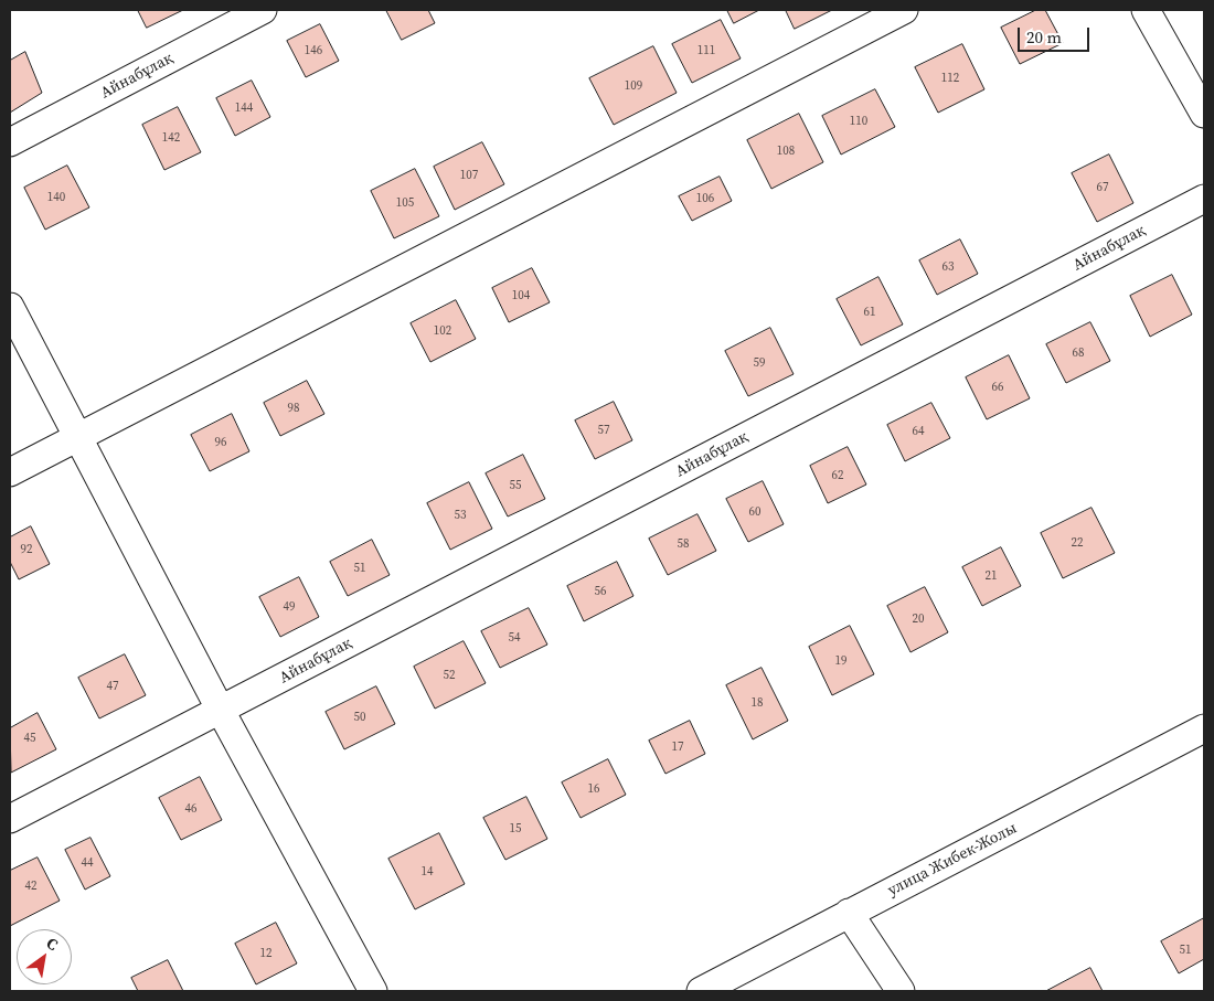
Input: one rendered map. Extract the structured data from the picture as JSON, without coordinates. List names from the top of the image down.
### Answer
{
  "streets": {
    "street": ["Айнабұлақ", "улица Жибек-Жолы"]
  },
  "house_numbers": [
    "146",
    "111",
    "112",
    "109",
    "144",
    "110",
    "142",
    "108",
    "107",
    "67",
    "140",
    "106",
    "105",
    "63",
    "104",
    "61",
    "102",
    "68",
    "59",
    "66",
    "98",
    "57",
    "64",
    "96",
    "62",
    "55",
    "60",
    "53",
    "22",
    "58",
    "92",
    "51",
    "21",
    "56",
    "49",
    "20",
    "54",
    "19",
    "52",
    "47",
    "18",
    "50",
    "45",
    "17",
    "16",
    "46",
    "15",
    "44",
    "14",
    "42",
    "51",
    "12"
  ],
  "scale_bar": "20 m",
  "north": "top right"
}
